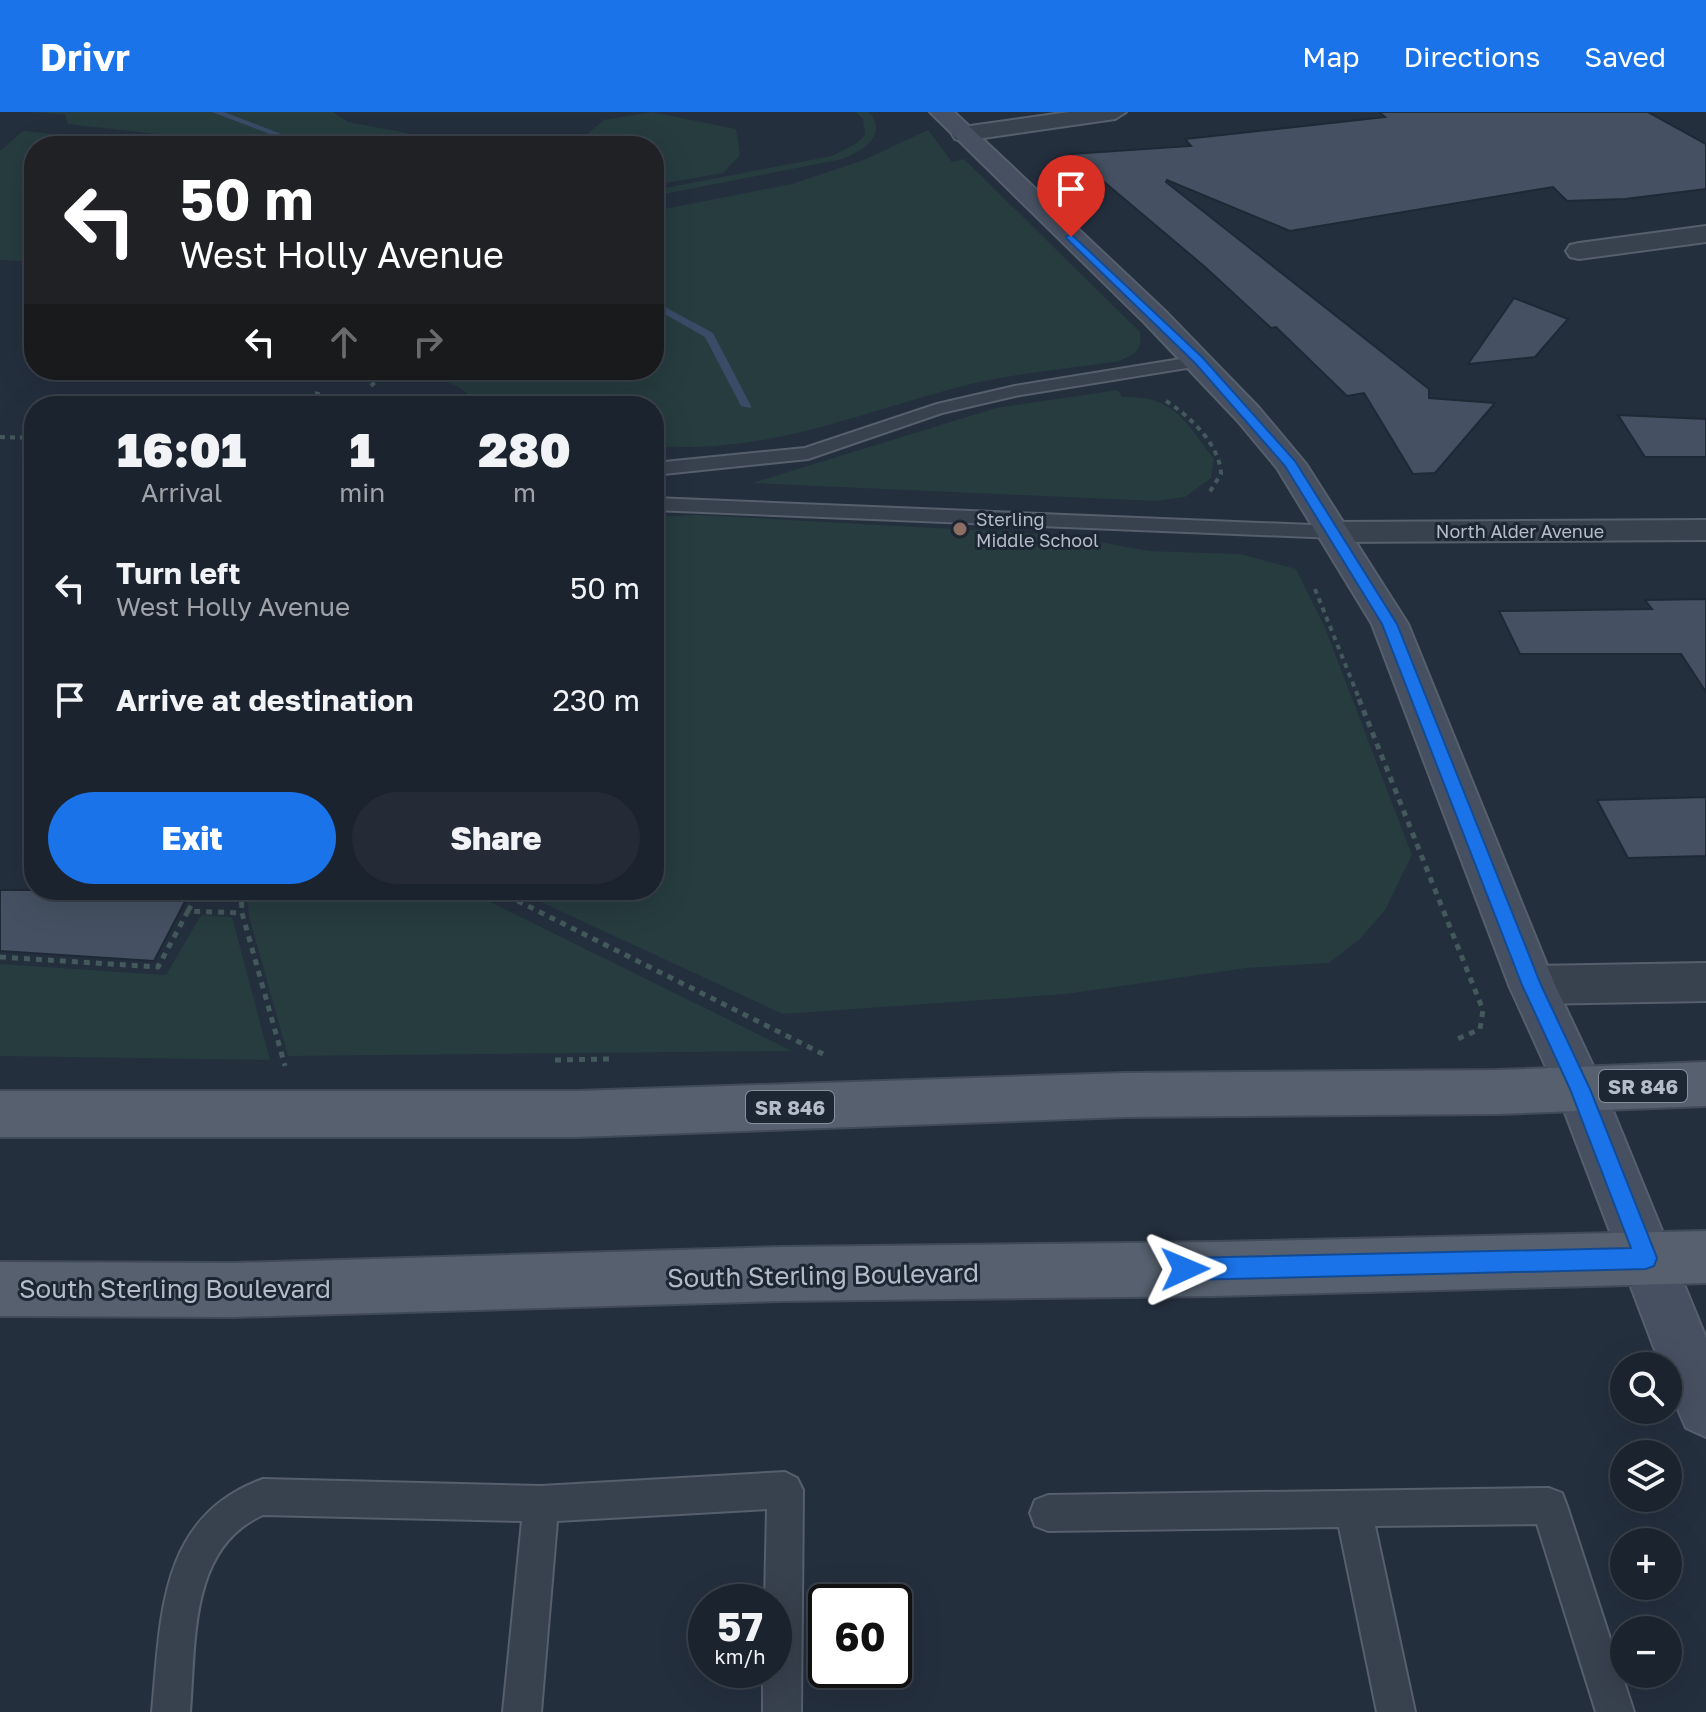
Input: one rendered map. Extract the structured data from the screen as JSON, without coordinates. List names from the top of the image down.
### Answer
{
  "streets": {
    "main road": ["SR 846", "South Sterling Boulevard"],
    "street": ["North Alder Avenue"]
  },
  "places": ["Sterling Middle School"],
  "page": {
    "header": "Drivr",
    "nav": ["Map", "Directions", "Saved"],
    "turn": ["50 m", "West Holly Avenue"],
    "eta": [
      "16:01",
      "Arrival",
      "1",
      "min",
      "280",
      "m"
    ],
    "list": [
      {
        "name": "Turn left",
        "note": "West Holly Avenue",
        "value": "50 m"
      },
      {
        "name": "Arrive at destination",
        "value": "230 m"
      }
    ],
    "buttons": ["Exit", "Share"],
    "map_buttons": ["+", "−"],
    "speed": "57 km/h",
    "limit": "60"
  }
}
